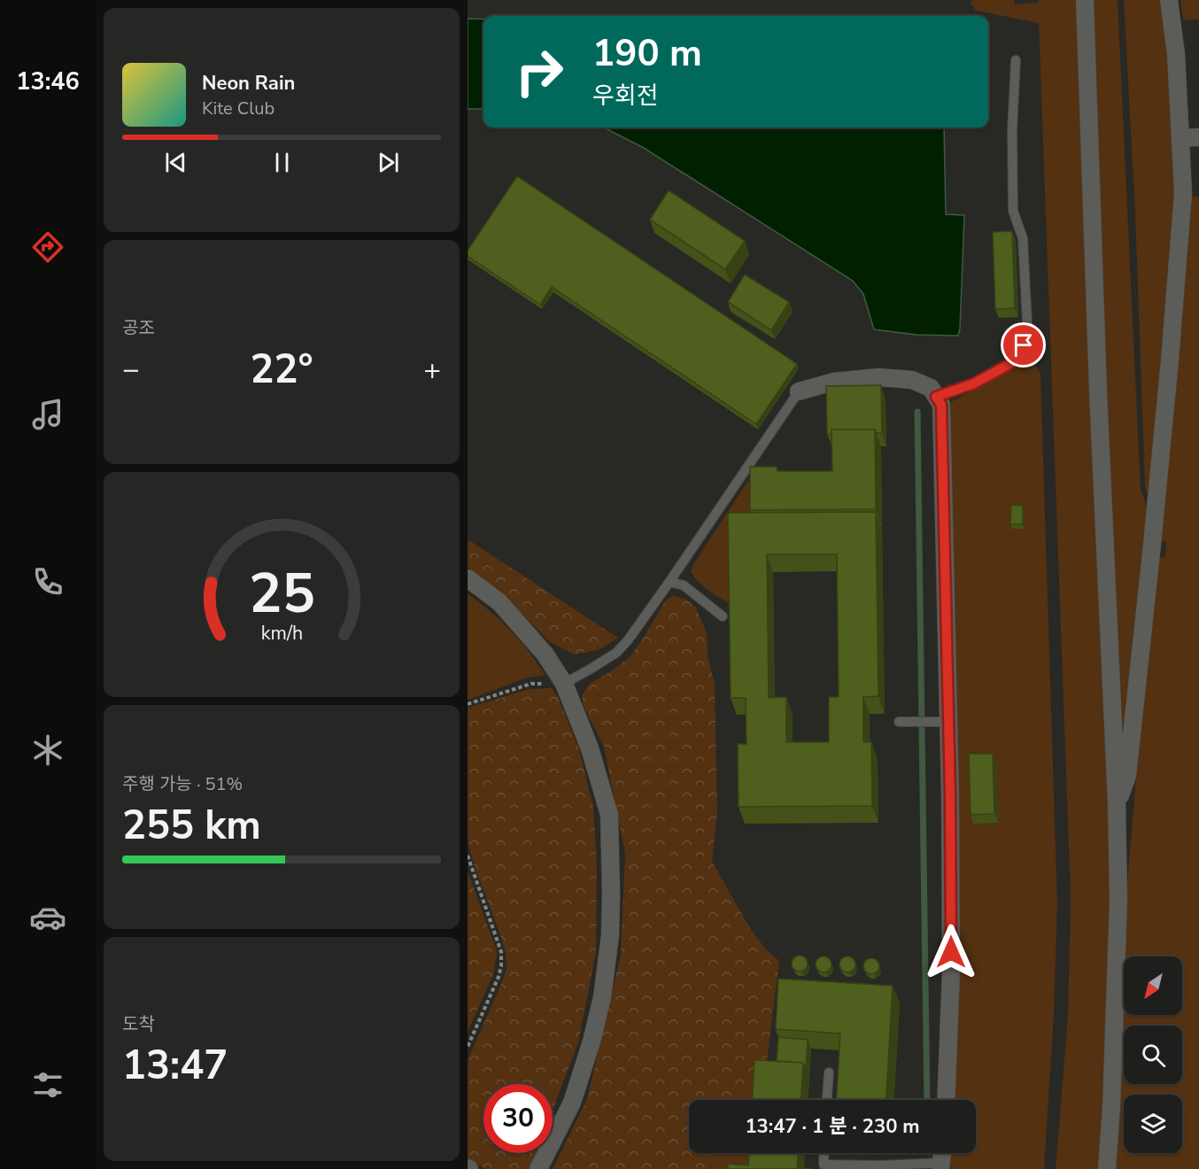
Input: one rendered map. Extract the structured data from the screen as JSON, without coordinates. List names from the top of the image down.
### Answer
{
  "north": "bottom left",
  "page": {
    "tabs": "13:46",
    "turn": ["190 m", "우회전"],
    "song": ["Neon Rain", "Kite Club"],
    "tile": [
      "공조",
      ["주행 가능 · 51%", "255 km"],
      ["도착", "13:47"]
    ],
    "heat": ["−", "22°", "+"],
    "limit": "30",
    "trip": "13:47 · 1 분 · 230 m",
    "gauge": ["25", "km/h"]
  }
}
